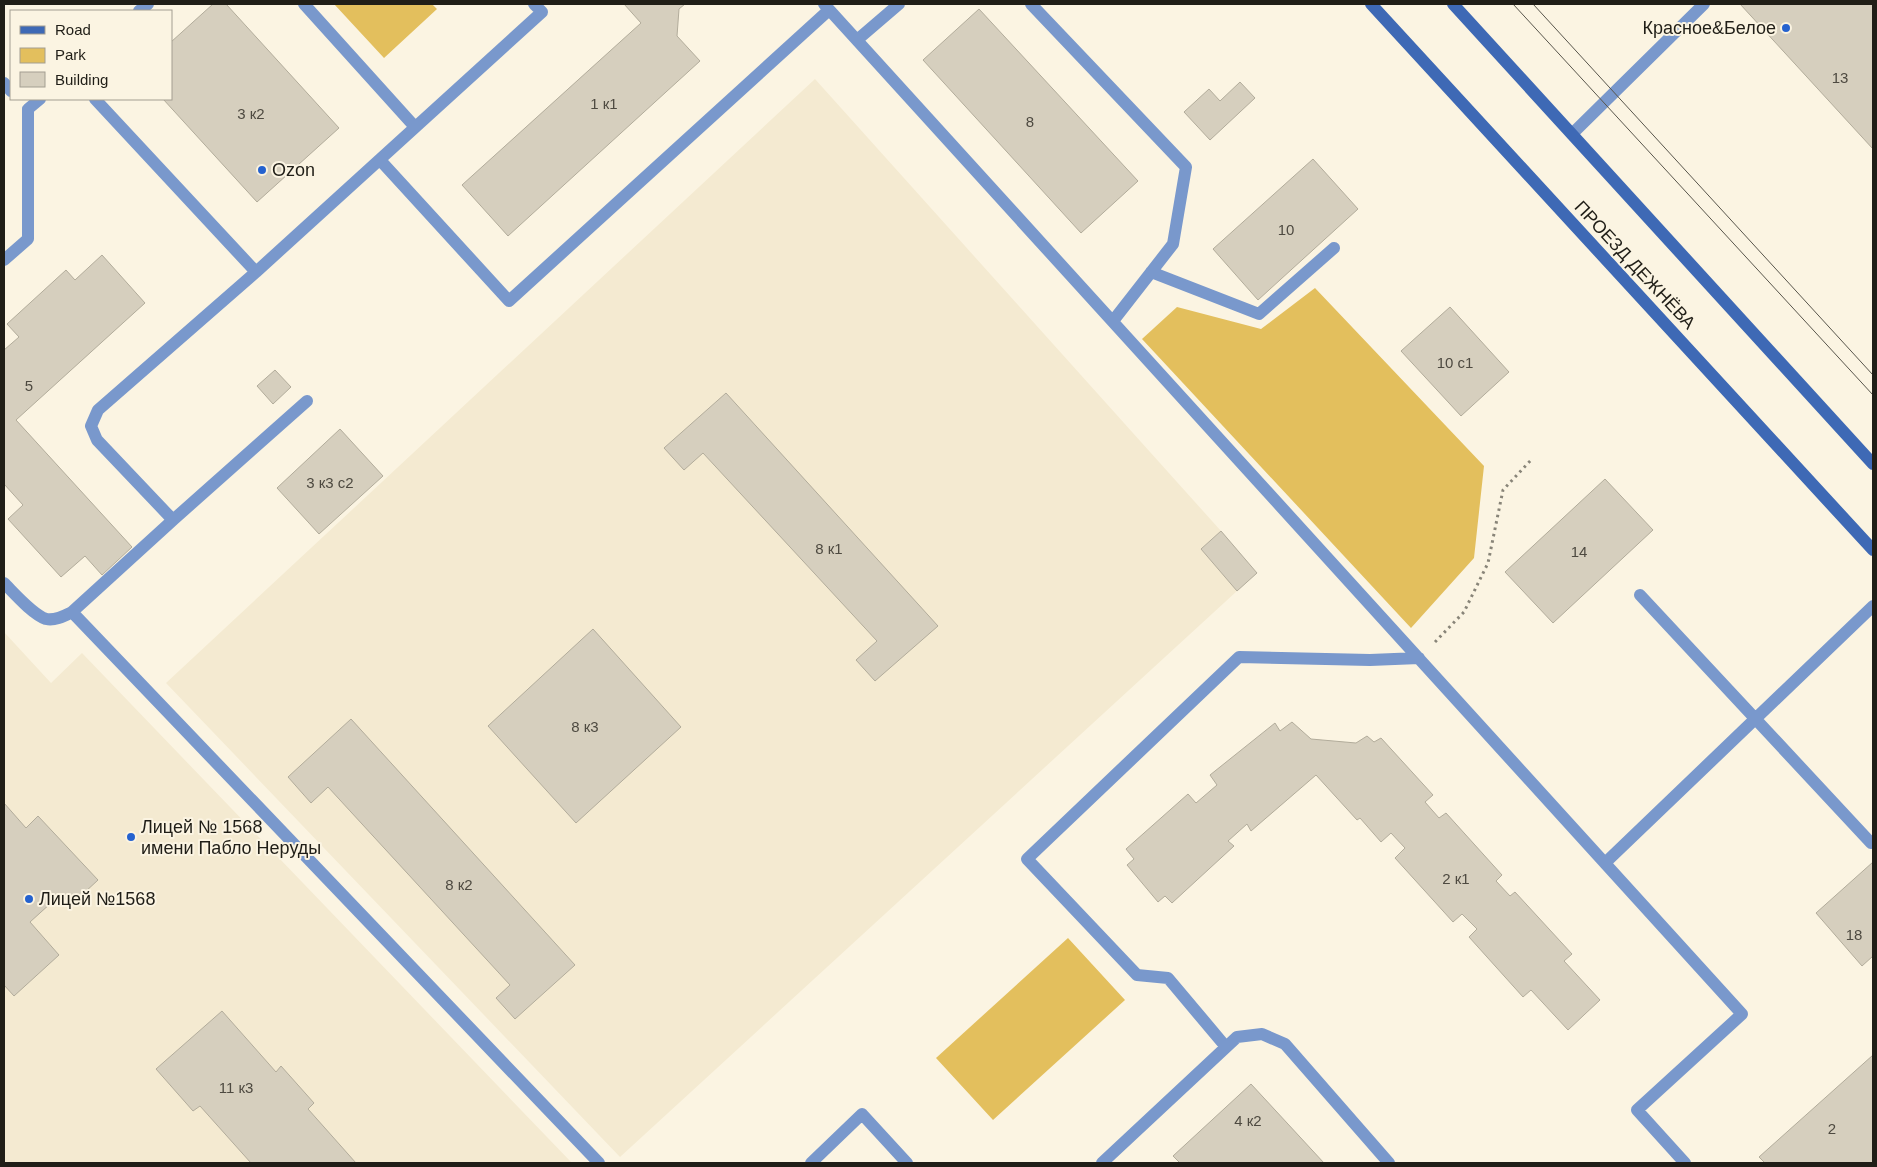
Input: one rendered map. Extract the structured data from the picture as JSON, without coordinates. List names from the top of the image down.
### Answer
{
  "streets": {
    "main road": ["ПРОЕЗД ДЕЖНЁВА"]
  },
  "places": [
    "Красное&Белое",
    "Ozon",
    "Лицей № 1568 имени Пабло Неруды",
    "Лицей №1568"
  ],
  "house_numbers": [
    "13",
    "1 к1",
    "3 к2",
    "8",
    "10",
    "10 с1",
    "5",
    "3 к3 с2",
    "8 к1",
    "14",
    "8 к3",
    "2 к1",
    "8 к2",
    "18",
    "11 к3",
    "4 к2",
    "2"
  ],
  "legend": ["Road", "Park", "Building"]
}
